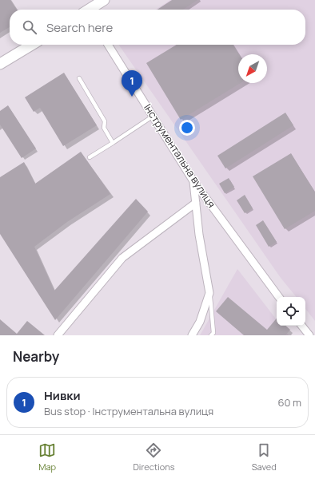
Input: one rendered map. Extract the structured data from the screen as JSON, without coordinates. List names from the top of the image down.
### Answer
{
  "streets": {
    "street": ["Інструментальна вулиця"]
  },
  "north": "bottom left",
  "page": {
    "search": "Search here",
    "pins": "1",
    "heading": "Nearby",
    "list": [
      {
        "mark": "1",
        "name": "Нивки",
        "note": "Bus stop · Інструментальна вулиця",
        "value": "60 m"
      }
    ],
    "nav": ["Map", "Directions", "Saved"]
  }
}
